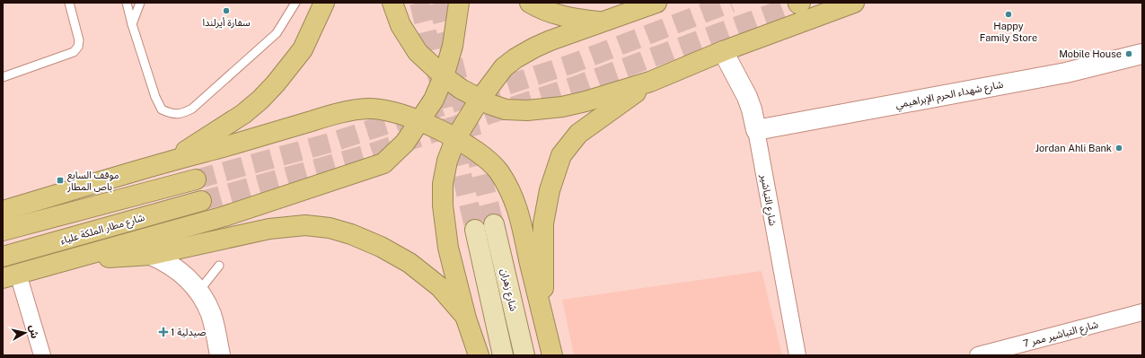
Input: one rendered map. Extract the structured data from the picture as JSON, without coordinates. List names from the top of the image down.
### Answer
{
  "streets": {
    "highway": ["شارع مطار الملكة علياء"],
    "main road": ["شارع زهران"],
    "street": ["شارع شهداء الحرم الإبراهيمي", "شارع التباشير", "شارع التباشير ممر 7"]
  },
  "crossings": [
    ["شارع شهداء الحرم الإبراهيمي", "شارع التباشير"]
  ],
  "places": {
    "other": [
      "سفارة أيرلندا",
      "Happy Family Store",
      "Mobile House",
      "Jordan Ahli Bank"
    ],
    "transit": ["موقف السابع باص المطار"],
    "health": ["صيدلية 1"]
  },
  "north": "right"
}
